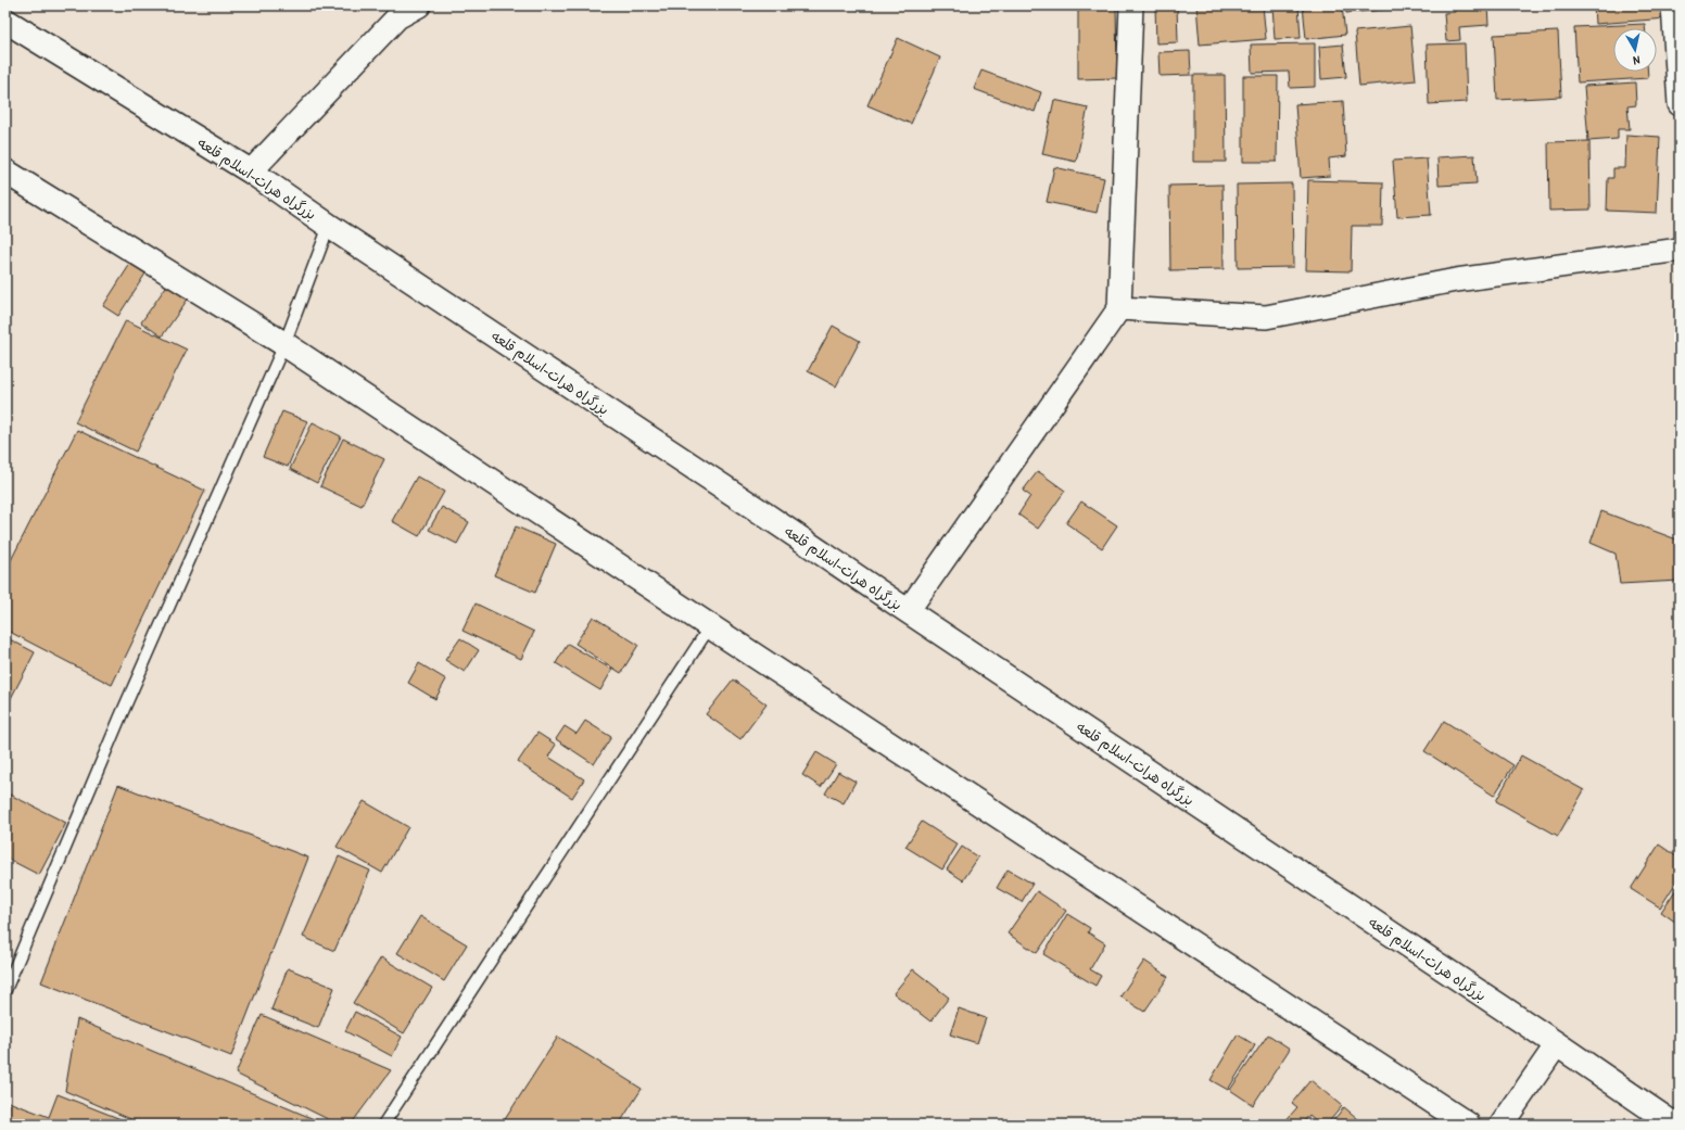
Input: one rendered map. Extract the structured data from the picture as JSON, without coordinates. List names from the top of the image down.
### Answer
{
  "streets": {
    "highway": ["بزرگراه هرات-اسلام قلعه"]
  },
  "north": "bottom"
}
